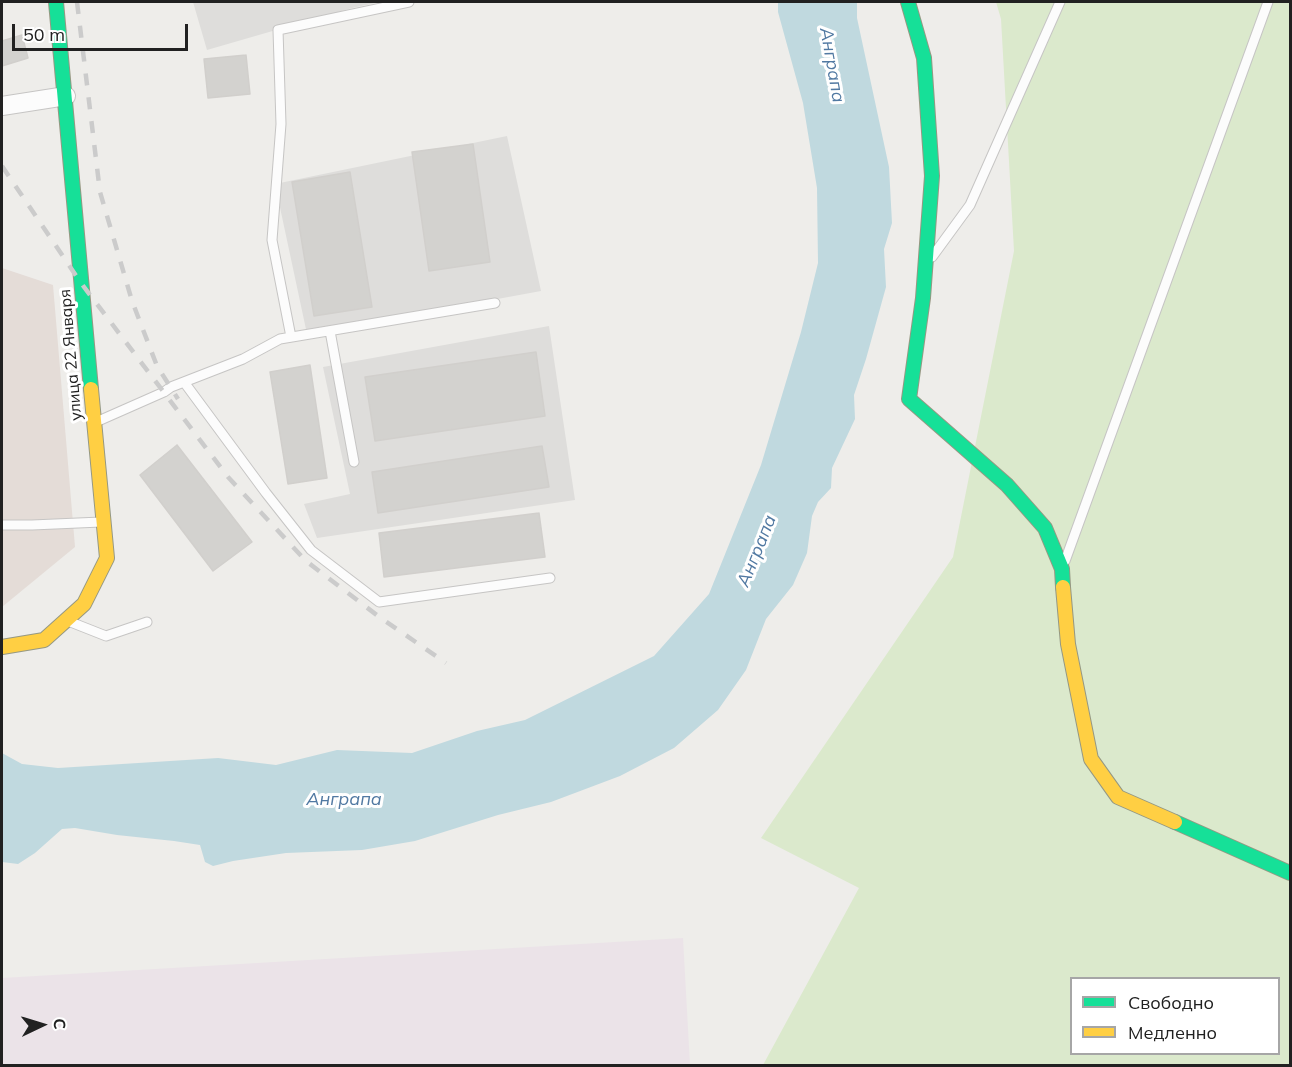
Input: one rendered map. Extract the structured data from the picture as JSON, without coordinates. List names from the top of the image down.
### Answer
{
  "streets": {
    "street": ["улица 22 Января"]
  },
  "water": ["Анграпа"],
  "legend": ["Свободно", "Медленно"],
  "scale_bar": "50 m",
  "north": "right"
}
